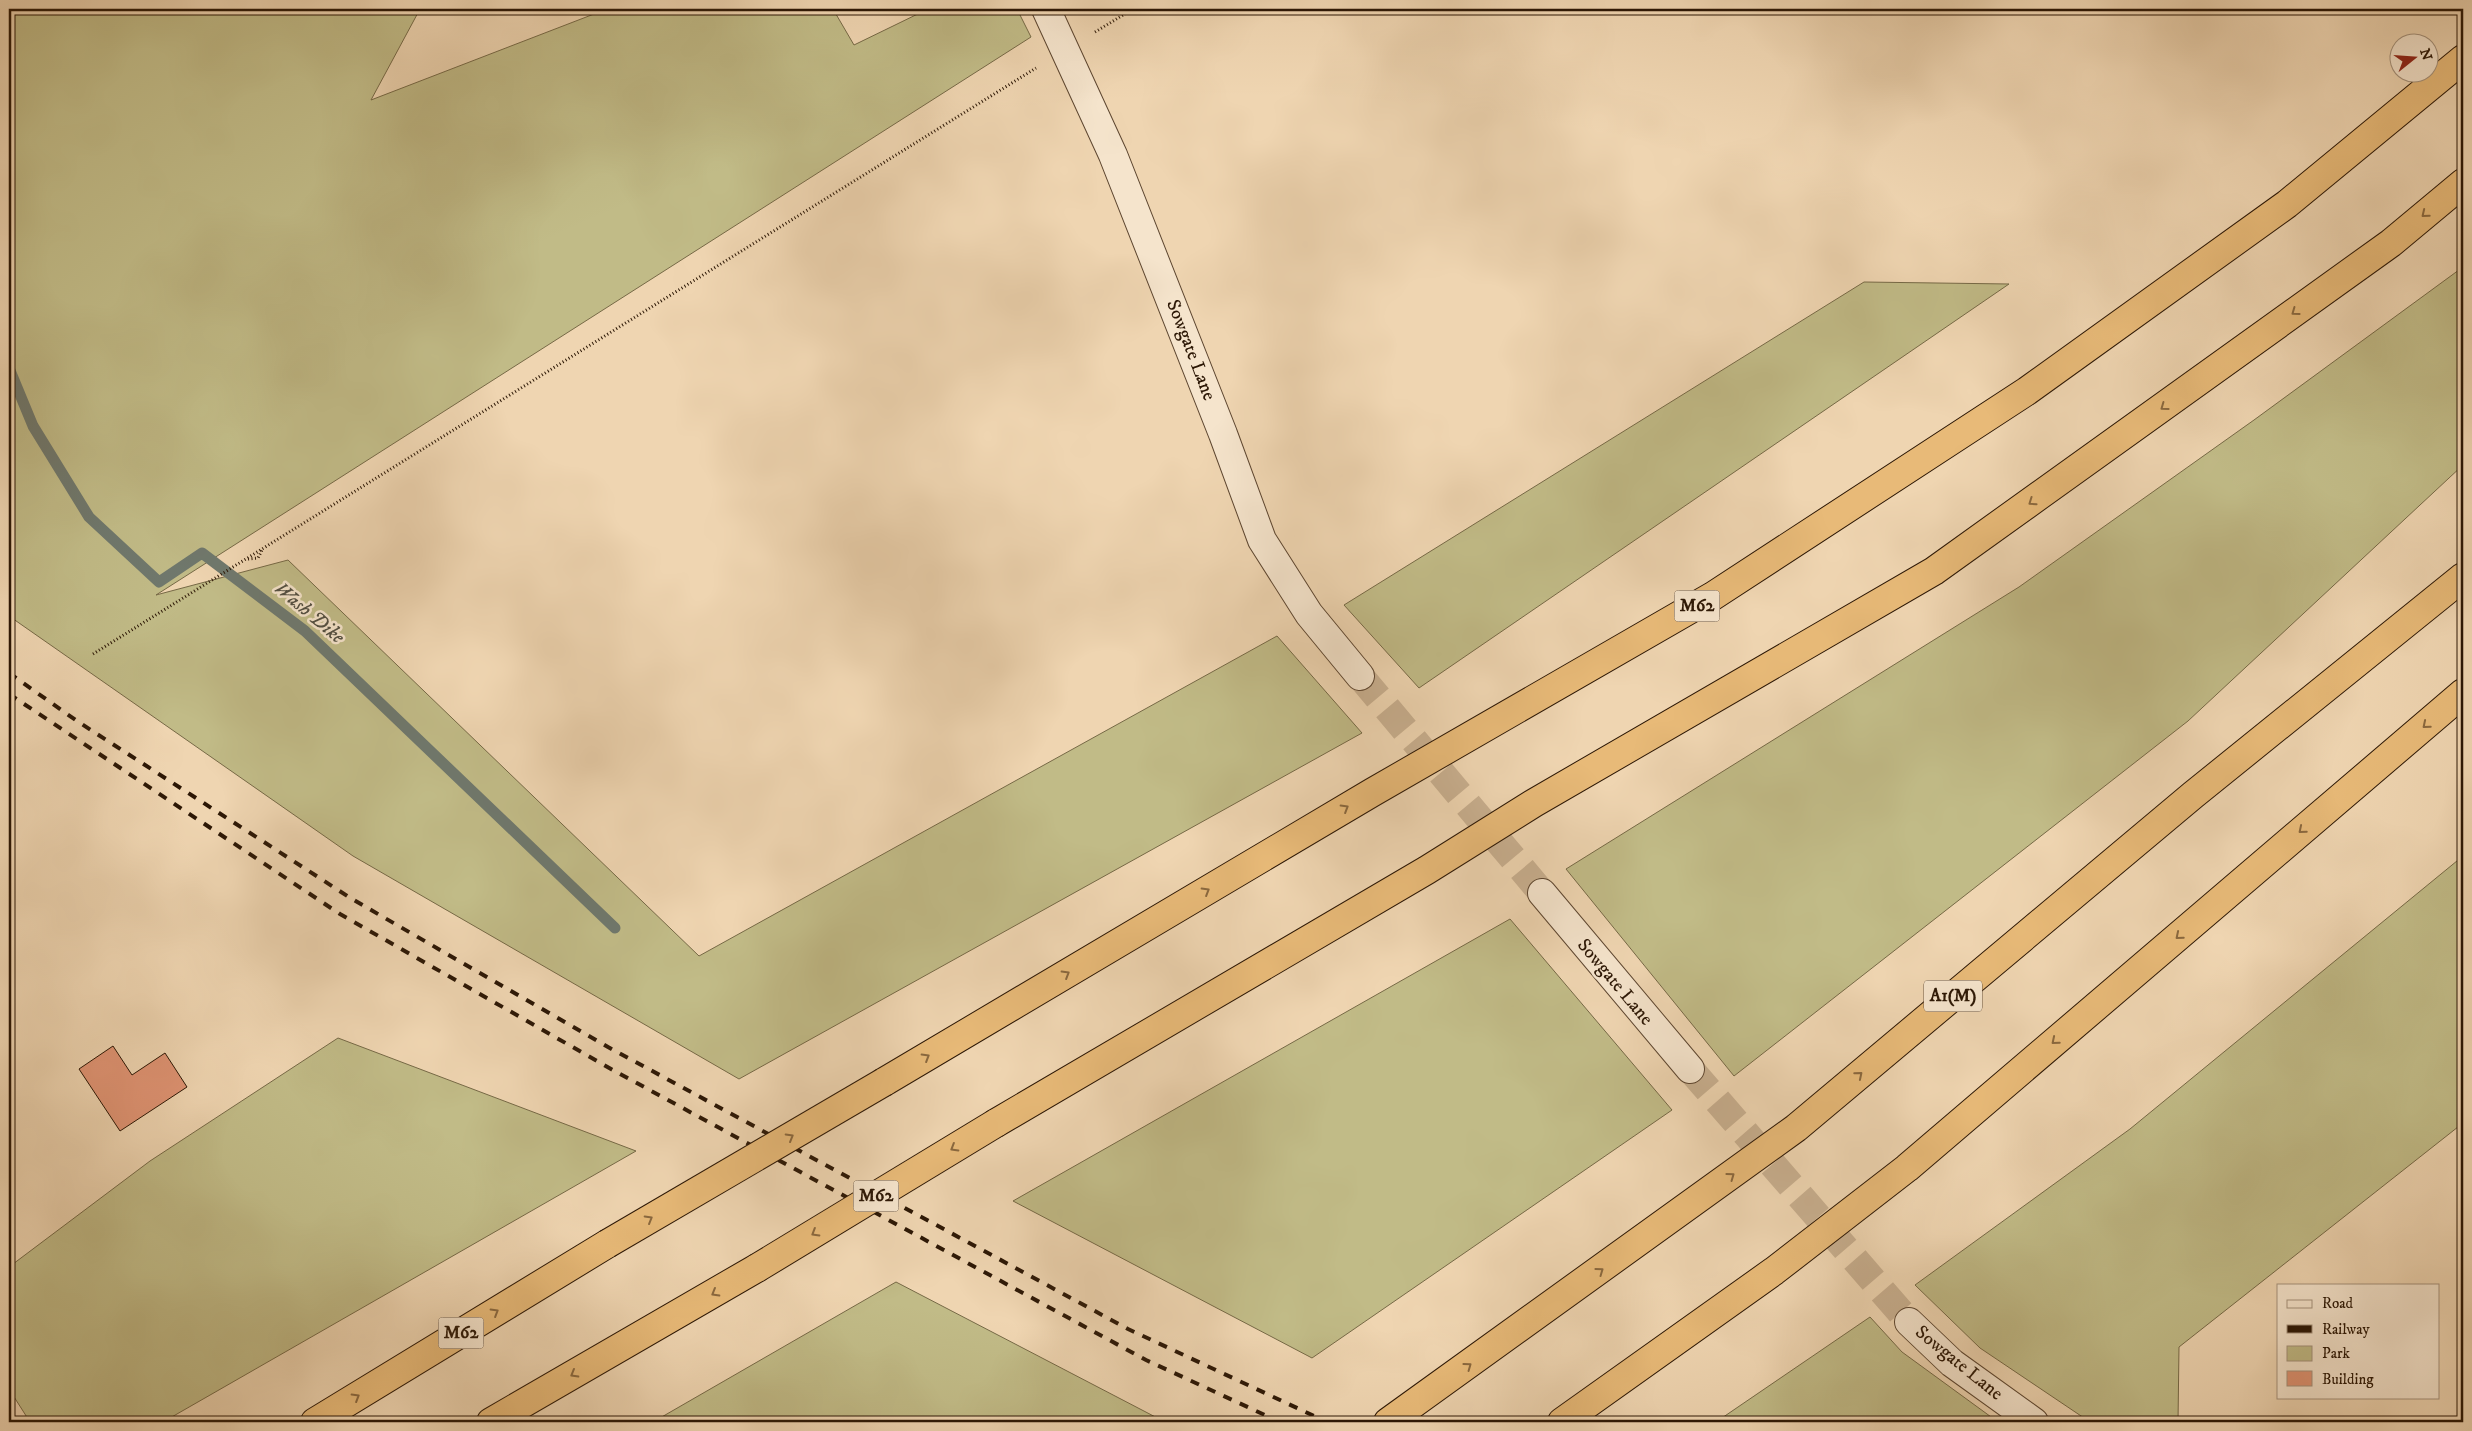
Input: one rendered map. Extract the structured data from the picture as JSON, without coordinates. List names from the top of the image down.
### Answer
{
  "streets": {
    "highway": ["M62", "A1(M)"],
    "street": ["Sowgate Lane"]
  },
  "water": ["Wash Dike"],
  "legend": [
    "Road",
    "Railway",
    "Park",
    "Building"
  ],
  "north": "right"
}
